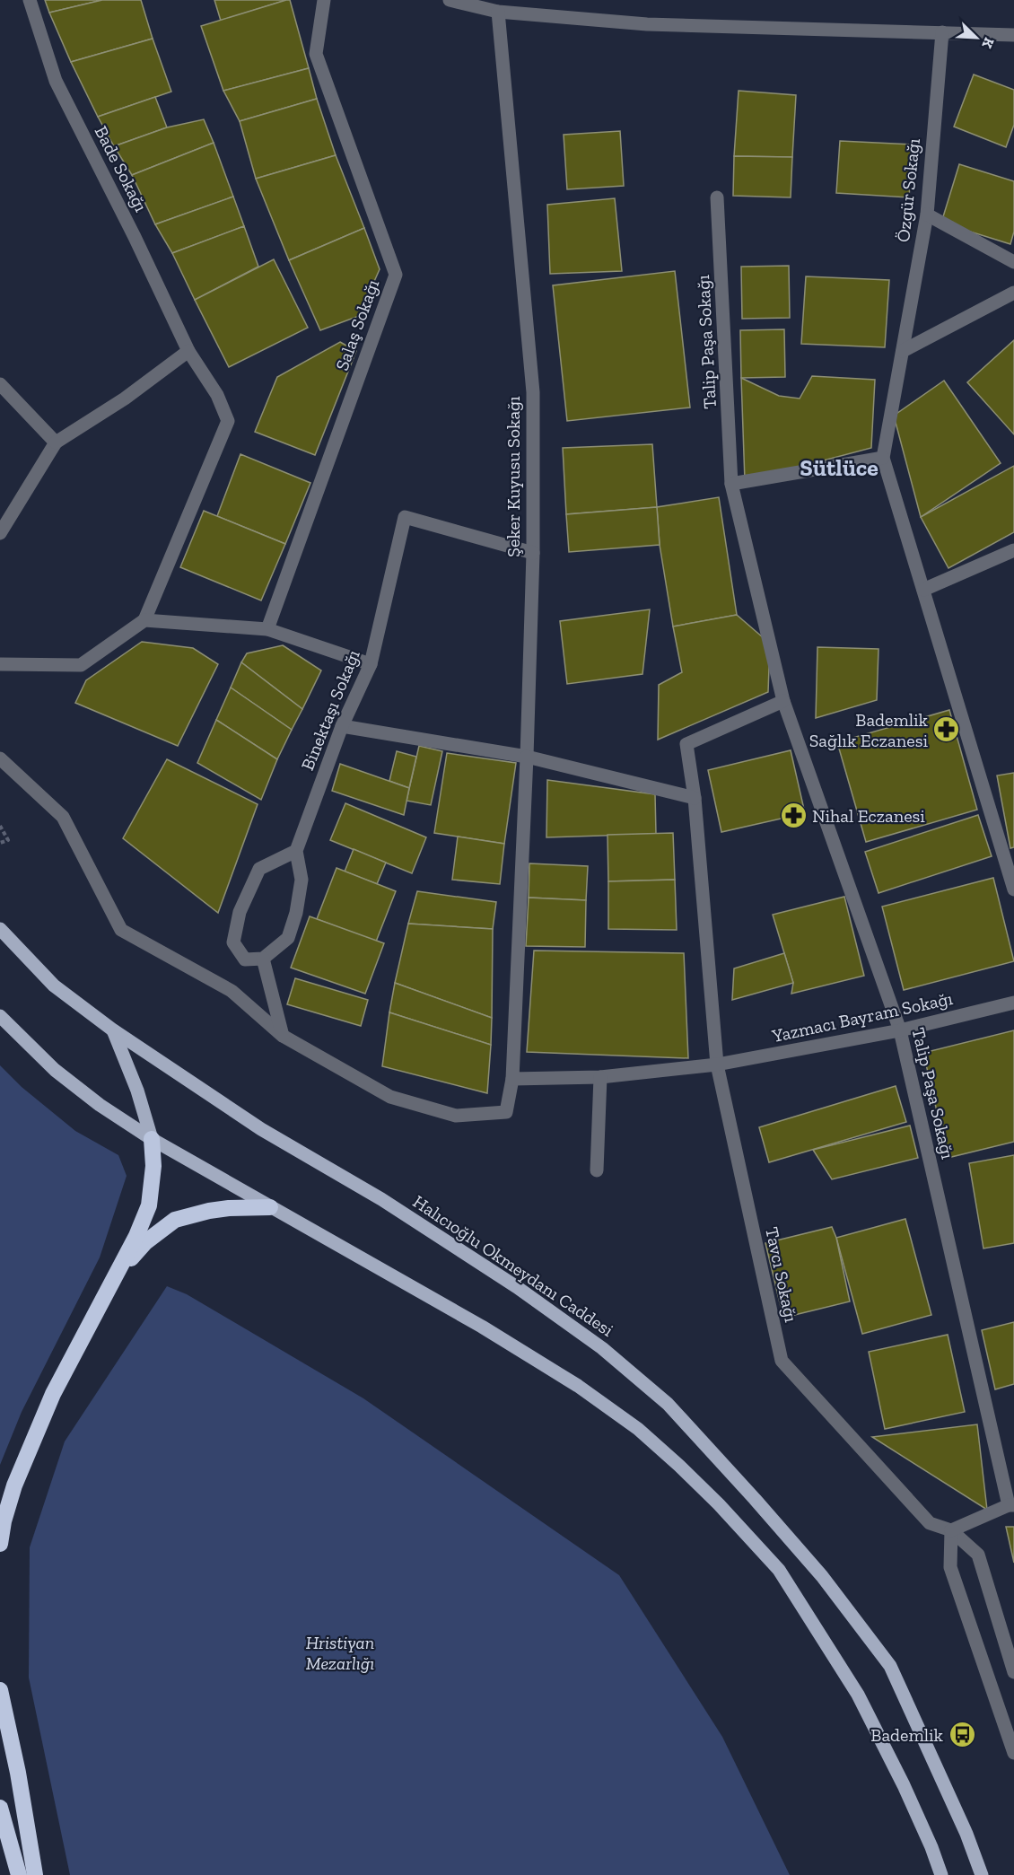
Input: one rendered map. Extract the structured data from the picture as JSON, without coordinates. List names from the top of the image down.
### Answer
{
  "streets": {
    "main road": ["Halıcıoğlu Okmeydanı Caddesi"],
    "street": [
      "Bade Sokağı",
      "Özgür Sokağı",
      "Salaş Sokağı",
      "Talip Paşa Sokağı",
      "Şeker Kuyusu Sokağı",
      "Binektaşı Sokağı",
      "Yazmacı Bayram Sokağı",
      "Tavcı Sokağı"
    ]
  },
  "crossings": [
    ["Talip Paşa Sokağı", "Yazmacı Bayram Sokağı"],
    ["Talip Paşa Sokağı", "Tavcı Sokağı"],
    ["Şeker Kuyusu Sokağı", "Binektaşı Sokağı"],
    ["Şeker Kuyusu Sokağı", "Yazmacı Bayram Sokağı"],
    ["Yazmacı Bayram Sokağı", "Tavcı Sokağı"]
  ],
  "districts": ["Sütlüce"],
  "parks": ["Hristiyan Mezarlığı"],
  "places": {
    "pharmacy": ["Bademlik Sağlık Eczanesi", "Nihal Eczanesi"],
    "bus stop": ["Bademlik"]
  },
  "north": "bottom right"
}
